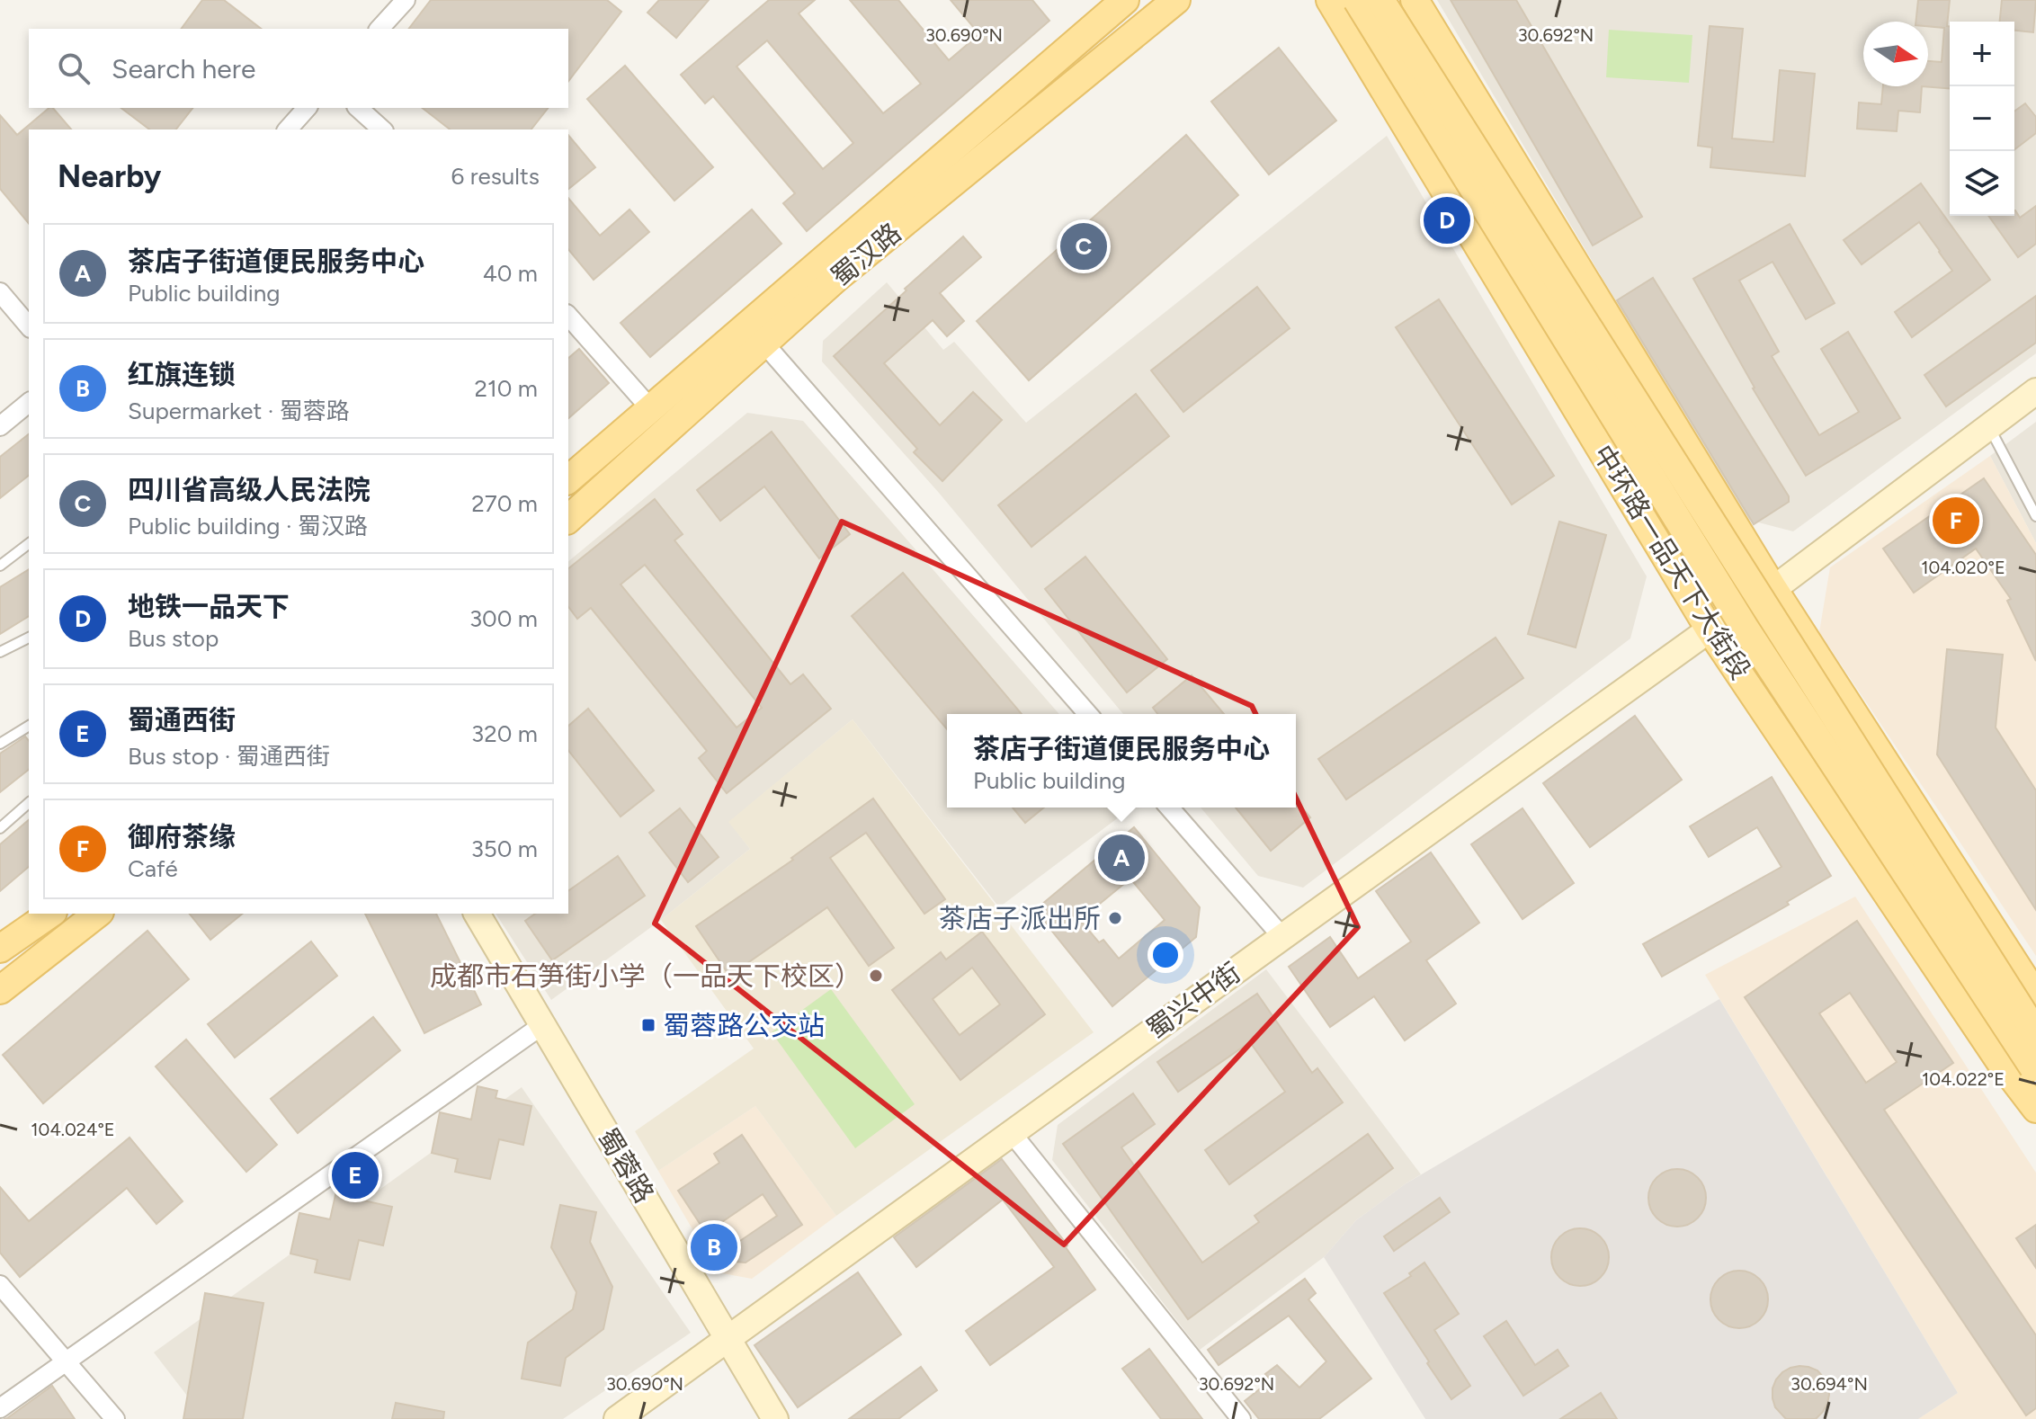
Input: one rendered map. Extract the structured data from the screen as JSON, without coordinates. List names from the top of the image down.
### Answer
{
  "streets": {
    "main road": ["蜀汉路", "中环路一品天下大街段"],
    "street": ["蜀兴中街", "蜀蓉路"]
  },
  "crossings": [
    ["中环路一品天下大街段", "蜀兴中街"],
    ["蜀兴中街", "蜀蓉路"]
  ],
  "places": {
    "other": ["茶店子派出所", "成都市石笋街小学（一品天下校区）"],
    "transit": ["蜀蓉路公交站"]
  },
  "north": "right",
  "page": {
    "map_buttons": ["+", "−"],
    "search": "Search here",
    "heading": ["Nearby", "6 results"],
    "pins": [
      "D",
      "C",
      "F",
      "A",
      "E",
      "B"
    ],
    "list": [
      {
        "mark": "A",
        "name": "茶店子街道便民服务中心",
        "note": "Public building",
        "value": "40 m"
      },
      {
        "mark": "B",
        "name": "红旗连锁",
        "note": "Supermarket · 蜀蓉路",
        "value": "210 m"
      },
      {
        "mark": "C",
        "name": "四川省高级人民法院",
        "note": "Public building · 蜀汉路",
        "value": "270 m"
      },
      {
        "mark": "D",
        "name": "地铁一品天下",
        "note": "Bus stop",
        "value": "300 m"
      },
      {
        "mark": "E",
        "name": "蜀通西街",
        "note": "Bus stop · 蜀通西街",
        "value": "320 m"
      },
      {
        "mark": "F",
        "name": "御府茶缘",
        "note": "Café",
        "value": "350 m"
      }
    ],
    "popup": ["茶店子街道便民服务中心", "Public building"]
  },
  "coordinates": [
    "30.690°N",
    "30.692°N",
    "104.020°E",
    "104.022°E",
    "104.024°E",
    "30.694°N"
  ]
}
